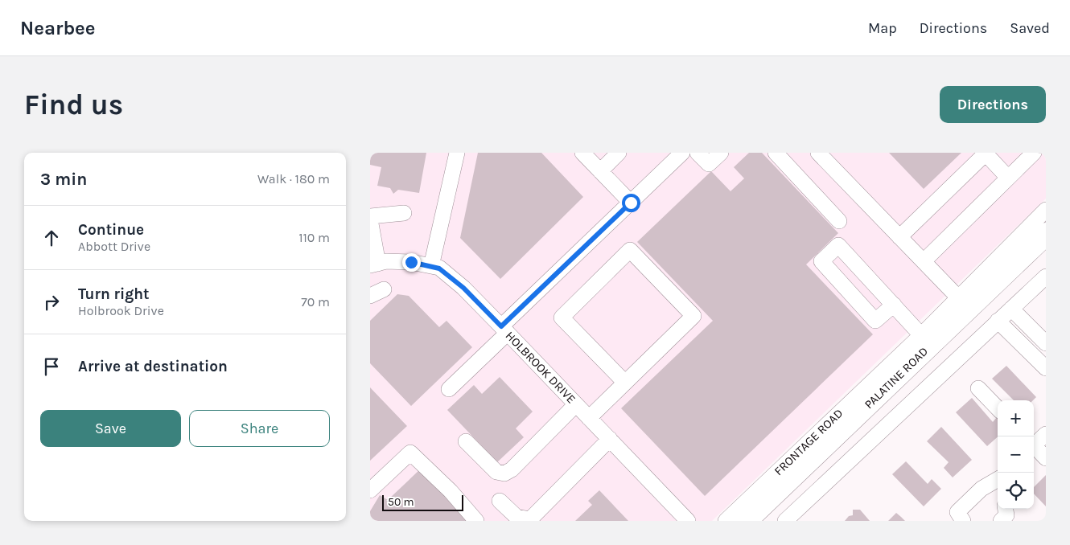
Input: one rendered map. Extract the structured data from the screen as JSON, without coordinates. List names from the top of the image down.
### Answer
{
  "streets": {
    "highway": ["PALATINE ROAD"],
    "street": ["HOLBROOK DRIVE", "FRONTAGE ROAD"]
  },
  "scale_bar": "50 m",
  "page": {
    "header": "Nearbee",
    "nav": ["Map", "Directions", "Saved"],
    "buttons": [
      "Directions",
      ["Save", "Share"]
    ],
    "title": "Find us",
    "heading": ["3 min", "Walk · 180 m"],
    "list": [
      ["Continue", "Abbott Drive", "110 m"],
      ["Turn right", "Holbrook Drive", "70 m"],
      "Arrive at destination"
    ],
    "map_buttons": ["+", "−"],
    "scale": "50 m"
  }
}
